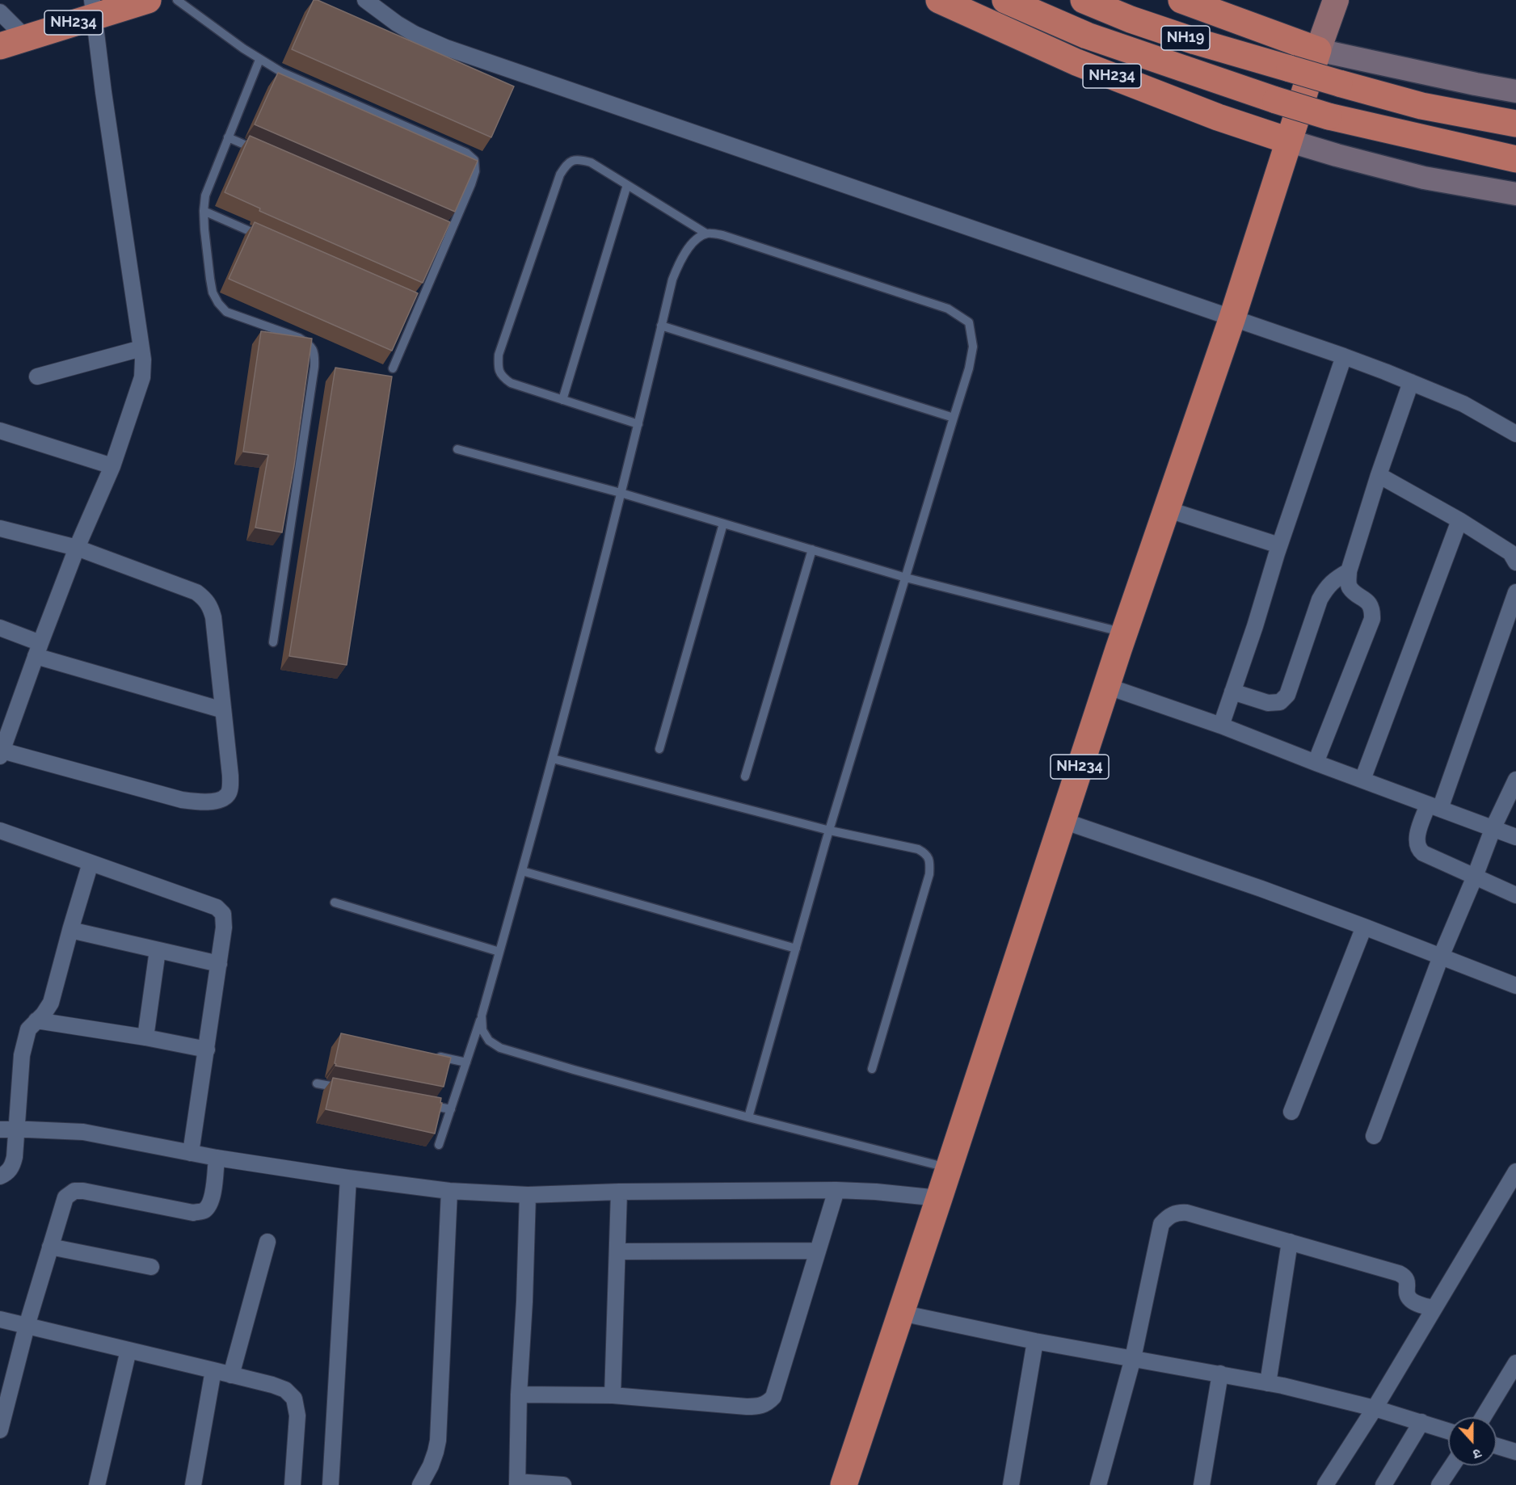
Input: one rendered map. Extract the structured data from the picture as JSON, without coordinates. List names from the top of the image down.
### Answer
{
  "streets": {
    "highway": ["NH234", "NH19"]
  },
  "north": "bottom"
}
